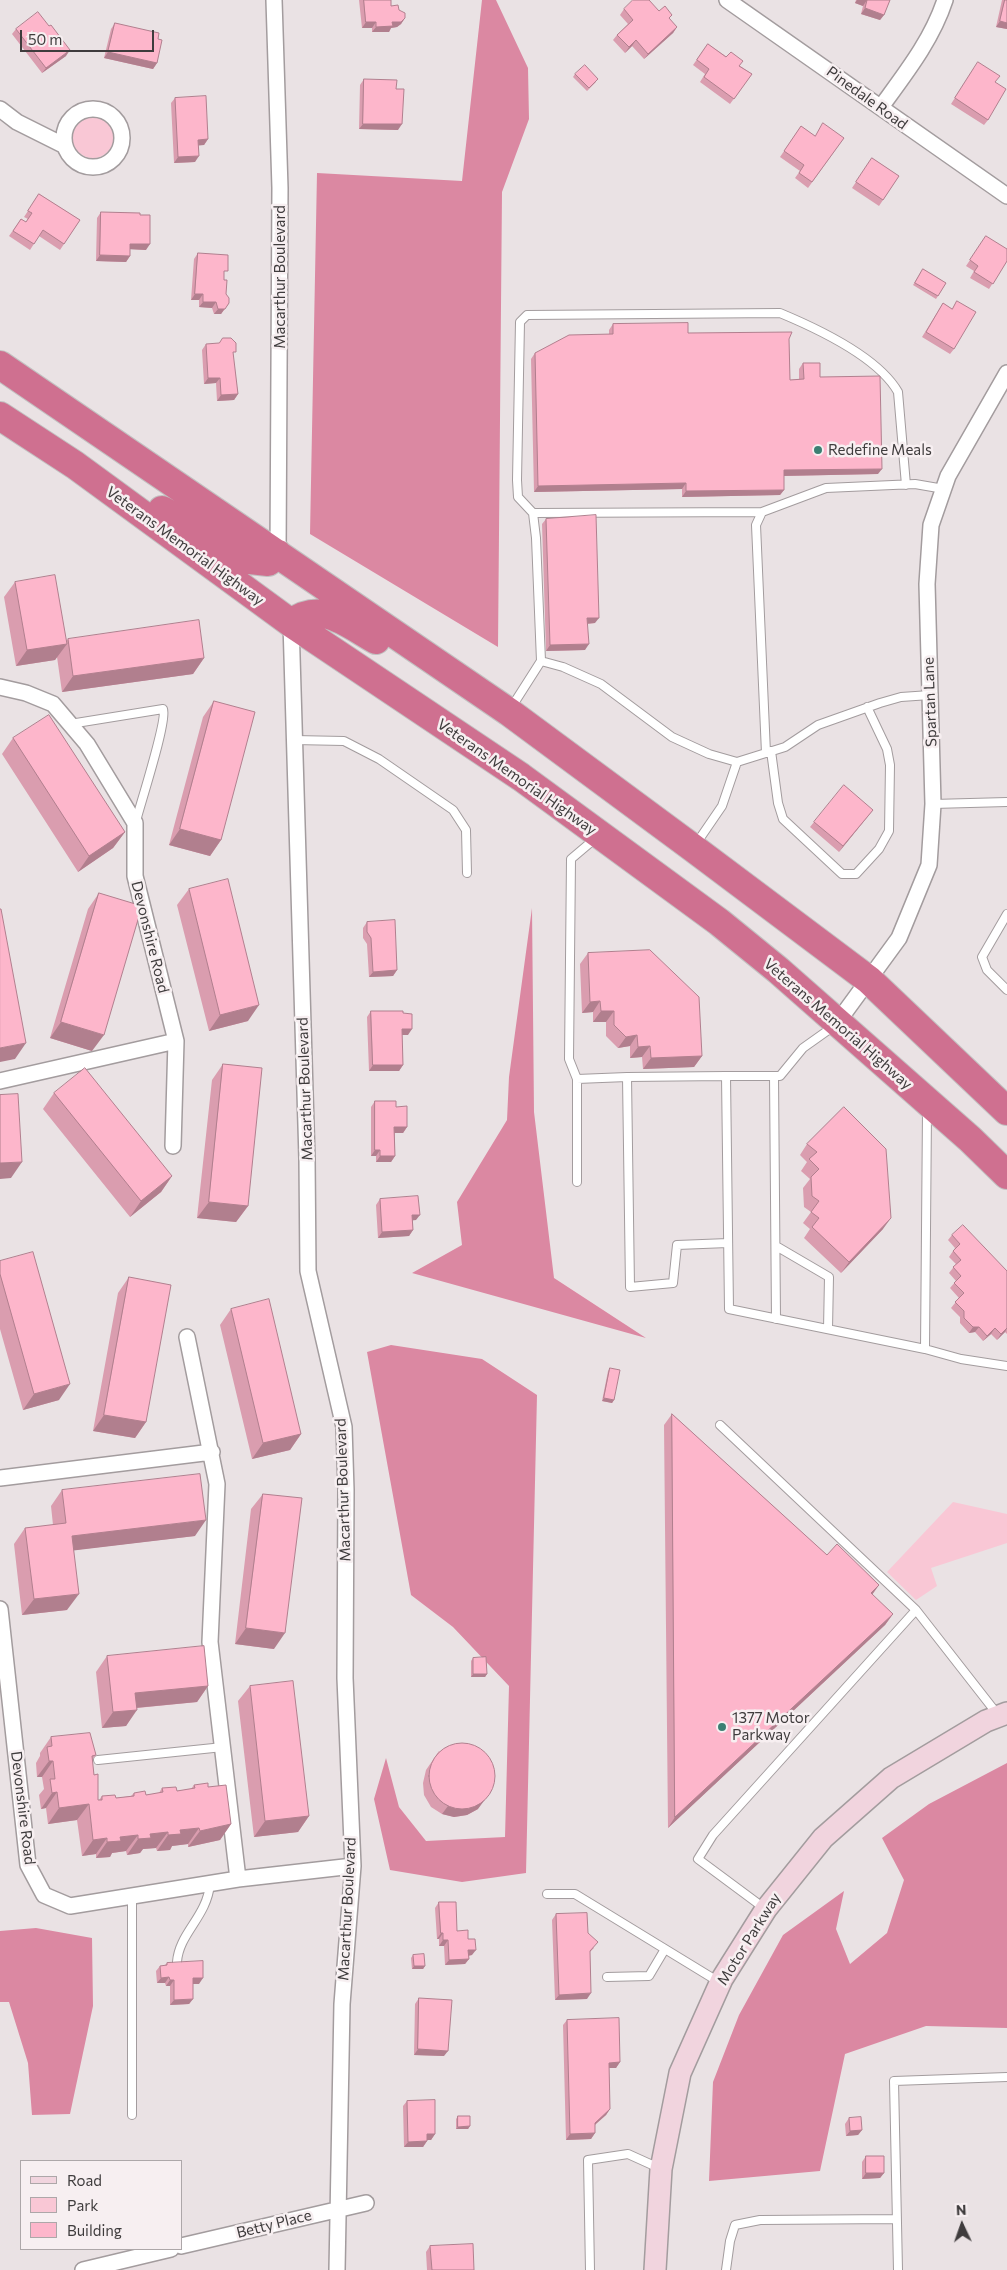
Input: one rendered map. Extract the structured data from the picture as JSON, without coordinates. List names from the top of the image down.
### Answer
{
  "streets": {
    "highway": ["Veterans Memorial Highway"],
    "main road": ["Motor Parkway"],
    "street": [
      "Pinedale Road",
      "Macarthur Boulevard",
      "Spartan Lane",
      "Devonshire Road",
      "Betty Place"
    ]
  },
  "crossings": [
    ["Macarthur Boulevard", "Veterans Memorial Highway"],
    ["Macarthur Boulevard", "Devonshire Road"],
    ["Macarthur Boulevard", "Betty Place"],
    ["Veterans Memorial Highway", "Spartan Lane"]
  ],
  "places": ["Redefine Meals", "1377 Motor Parkway"],
  "legend": ["Road", "Park", "Building"],
  "scale_bar": "50 m",
  "north": "top"
}
